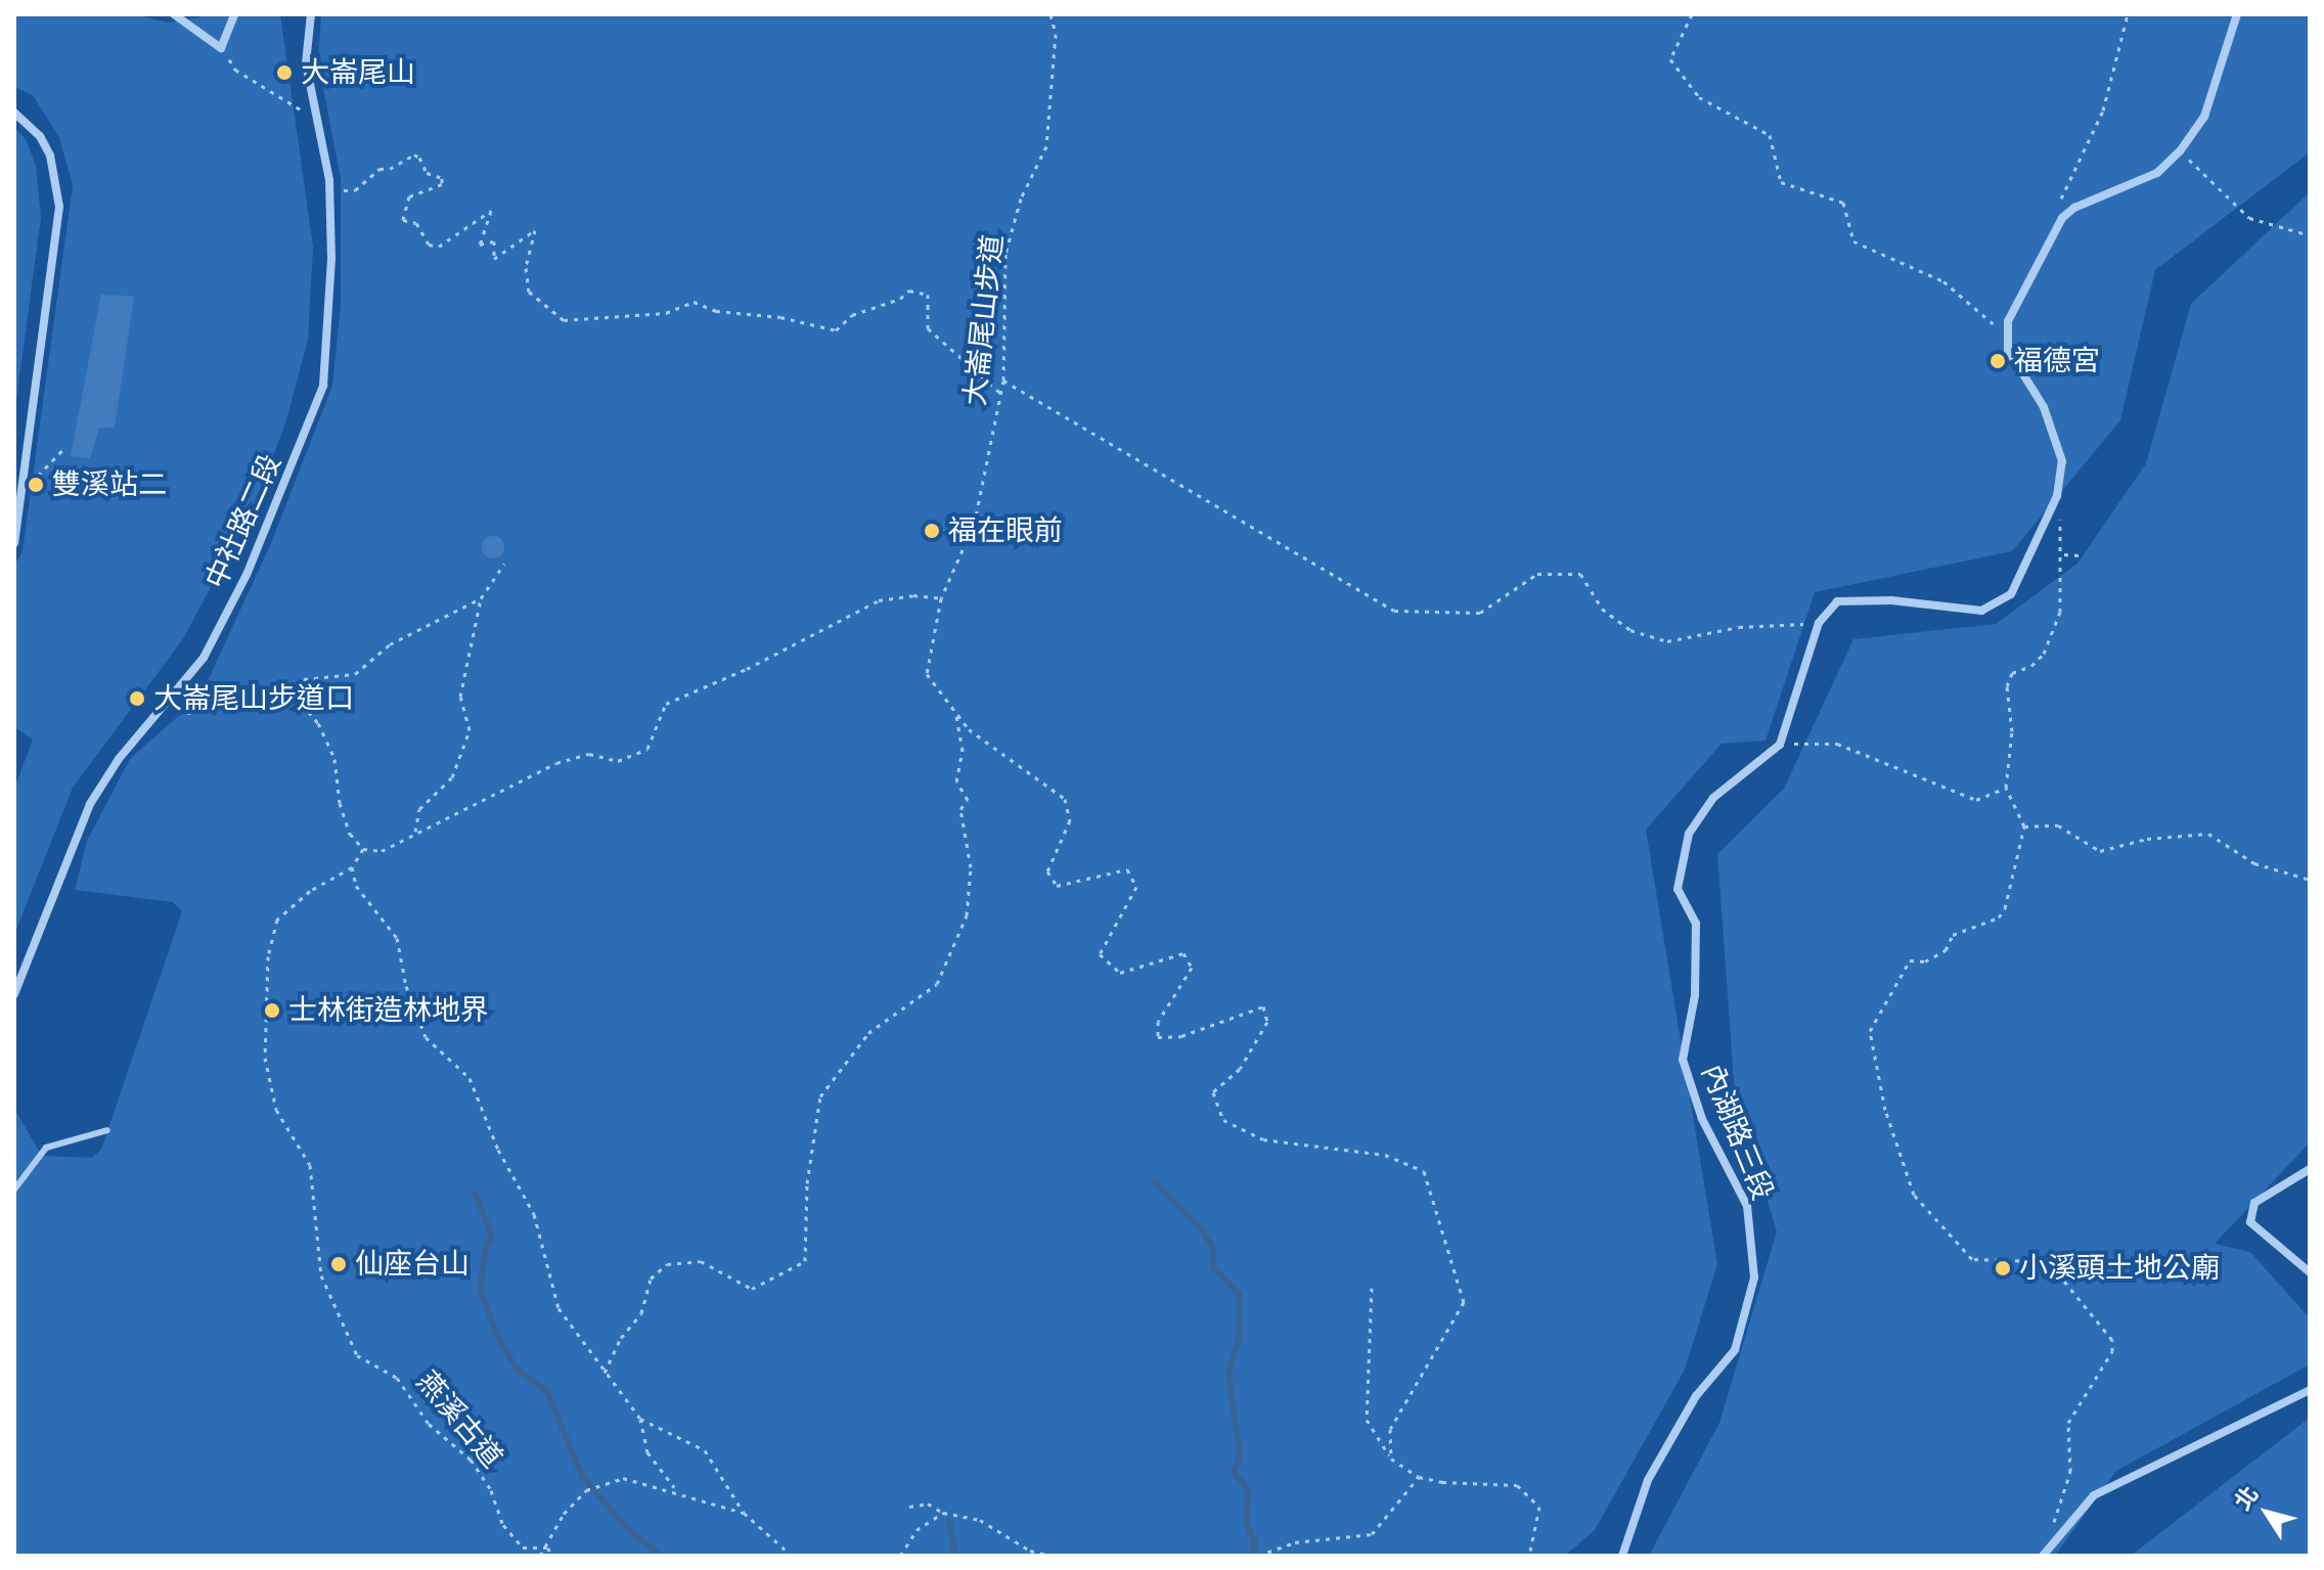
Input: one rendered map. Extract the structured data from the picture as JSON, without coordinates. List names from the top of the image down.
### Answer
{
  "streets": {
    "street": ["中社路二段", "內湖路三段"],
    "path": ["大崙尾山步道", "燕溪古道"]
  },
  "places": [
    "大崙尾山",
    "福德宮",
    "雙溪站二",
    "福在眼前",
    "大崙尾山步道口",
    "士林街造林地界",
    "仙座台山",
    "小溪頭土地公廟"
  ],
  "north": "top left"
}
